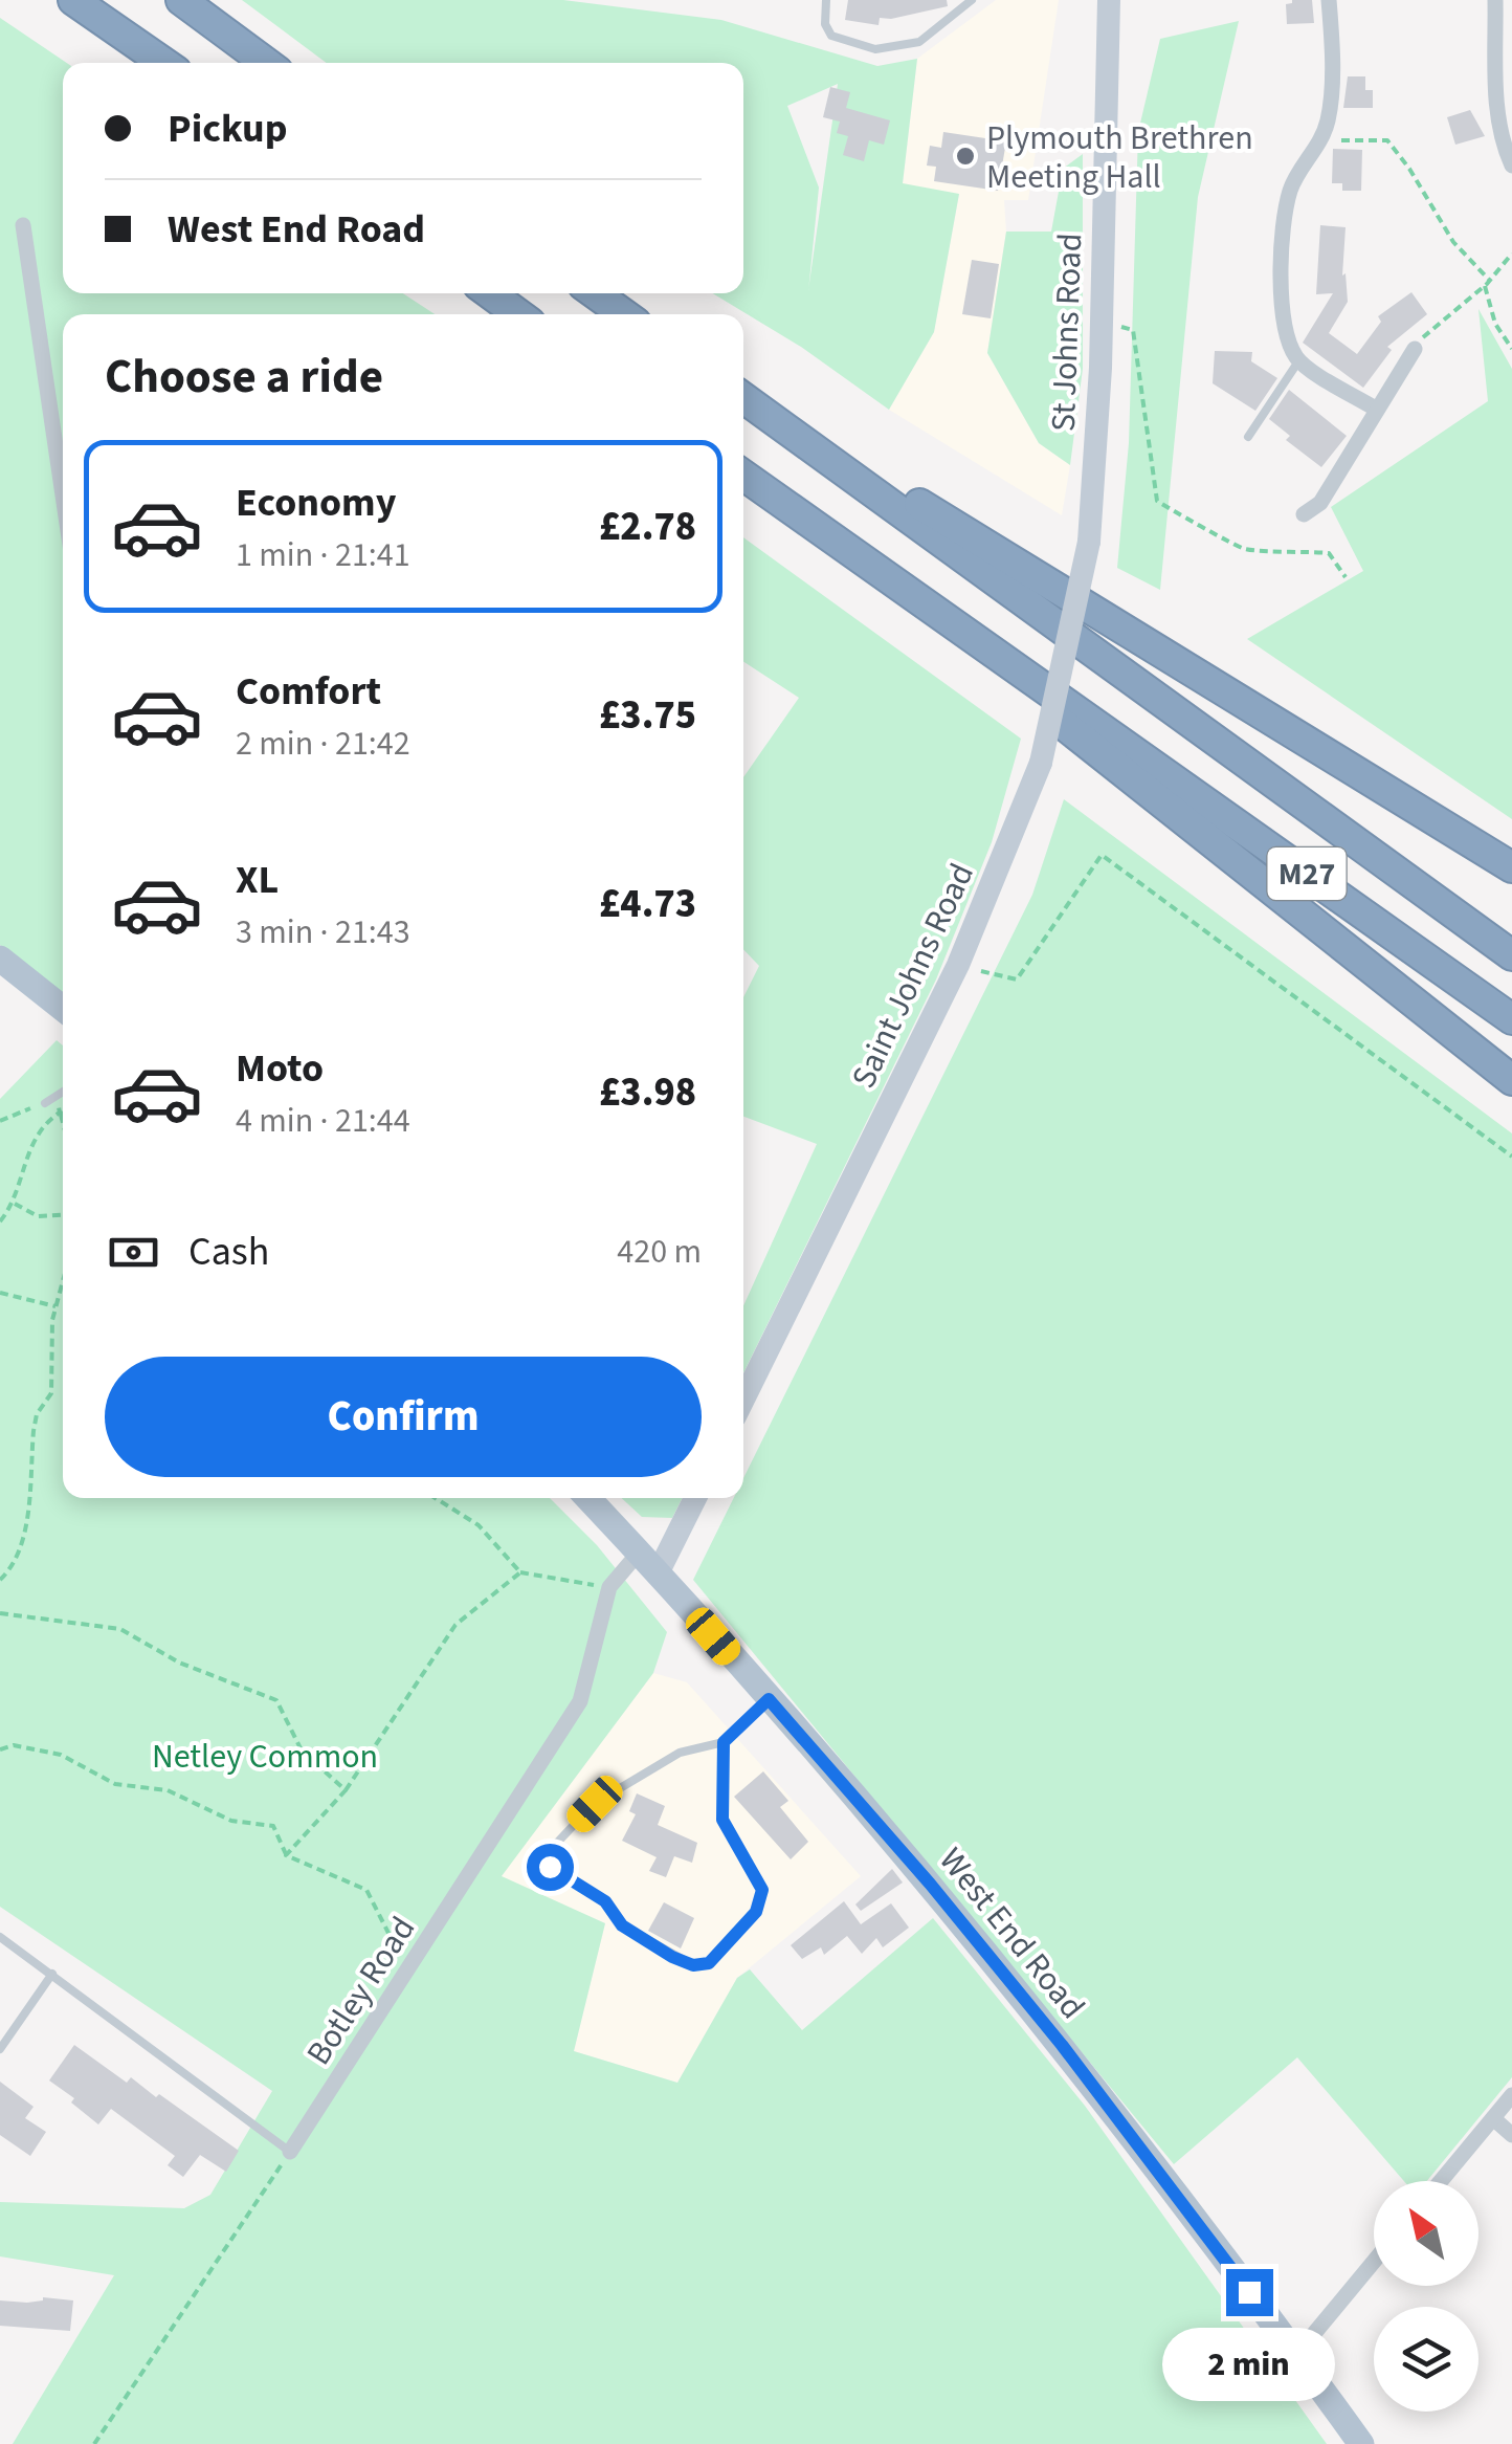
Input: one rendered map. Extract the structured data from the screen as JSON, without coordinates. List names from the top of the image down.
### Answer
{
  "streets": {
    "highway": ["M27"],
    "main road": ["St Johns Road", "Saint Johns Road", "West End Road"],
    "street": ["Botley Road"]
  },
  "crossings": [
    ["St Johns Road", "Saint Johns Road"],
    ["West End Road", "Botley Road"]
  ],
  "parks": ["Netley Common"],
  "places": ["Plymouth Brethren Meeting Hall"],
  "north": "top left",
  "page": {
    "banner": ["Pickup", "West End Road"],
    "heading": "Choose a ride",
    "list": [
      {
        "name": "Economy",
        "note": "1 min · 21:41",
        "value": "£2.78"
      },
      {
        "name": "Comfort",
        "note": "2 min · 21:42",
        "value": "£3.75"
      },
      {
        "name": "XL",
        "note": "3 min · 21:43",
        "value": "£4.73"
      },
      {
        "name": "Moto",
        "note": "4 min · 21:44",
        "value": "£3.98"
      }
    ],
    "pay": ["Cash", "420 m"],
    "buttons": "Confirm",
    "bubble": "2 min"
  }
}
